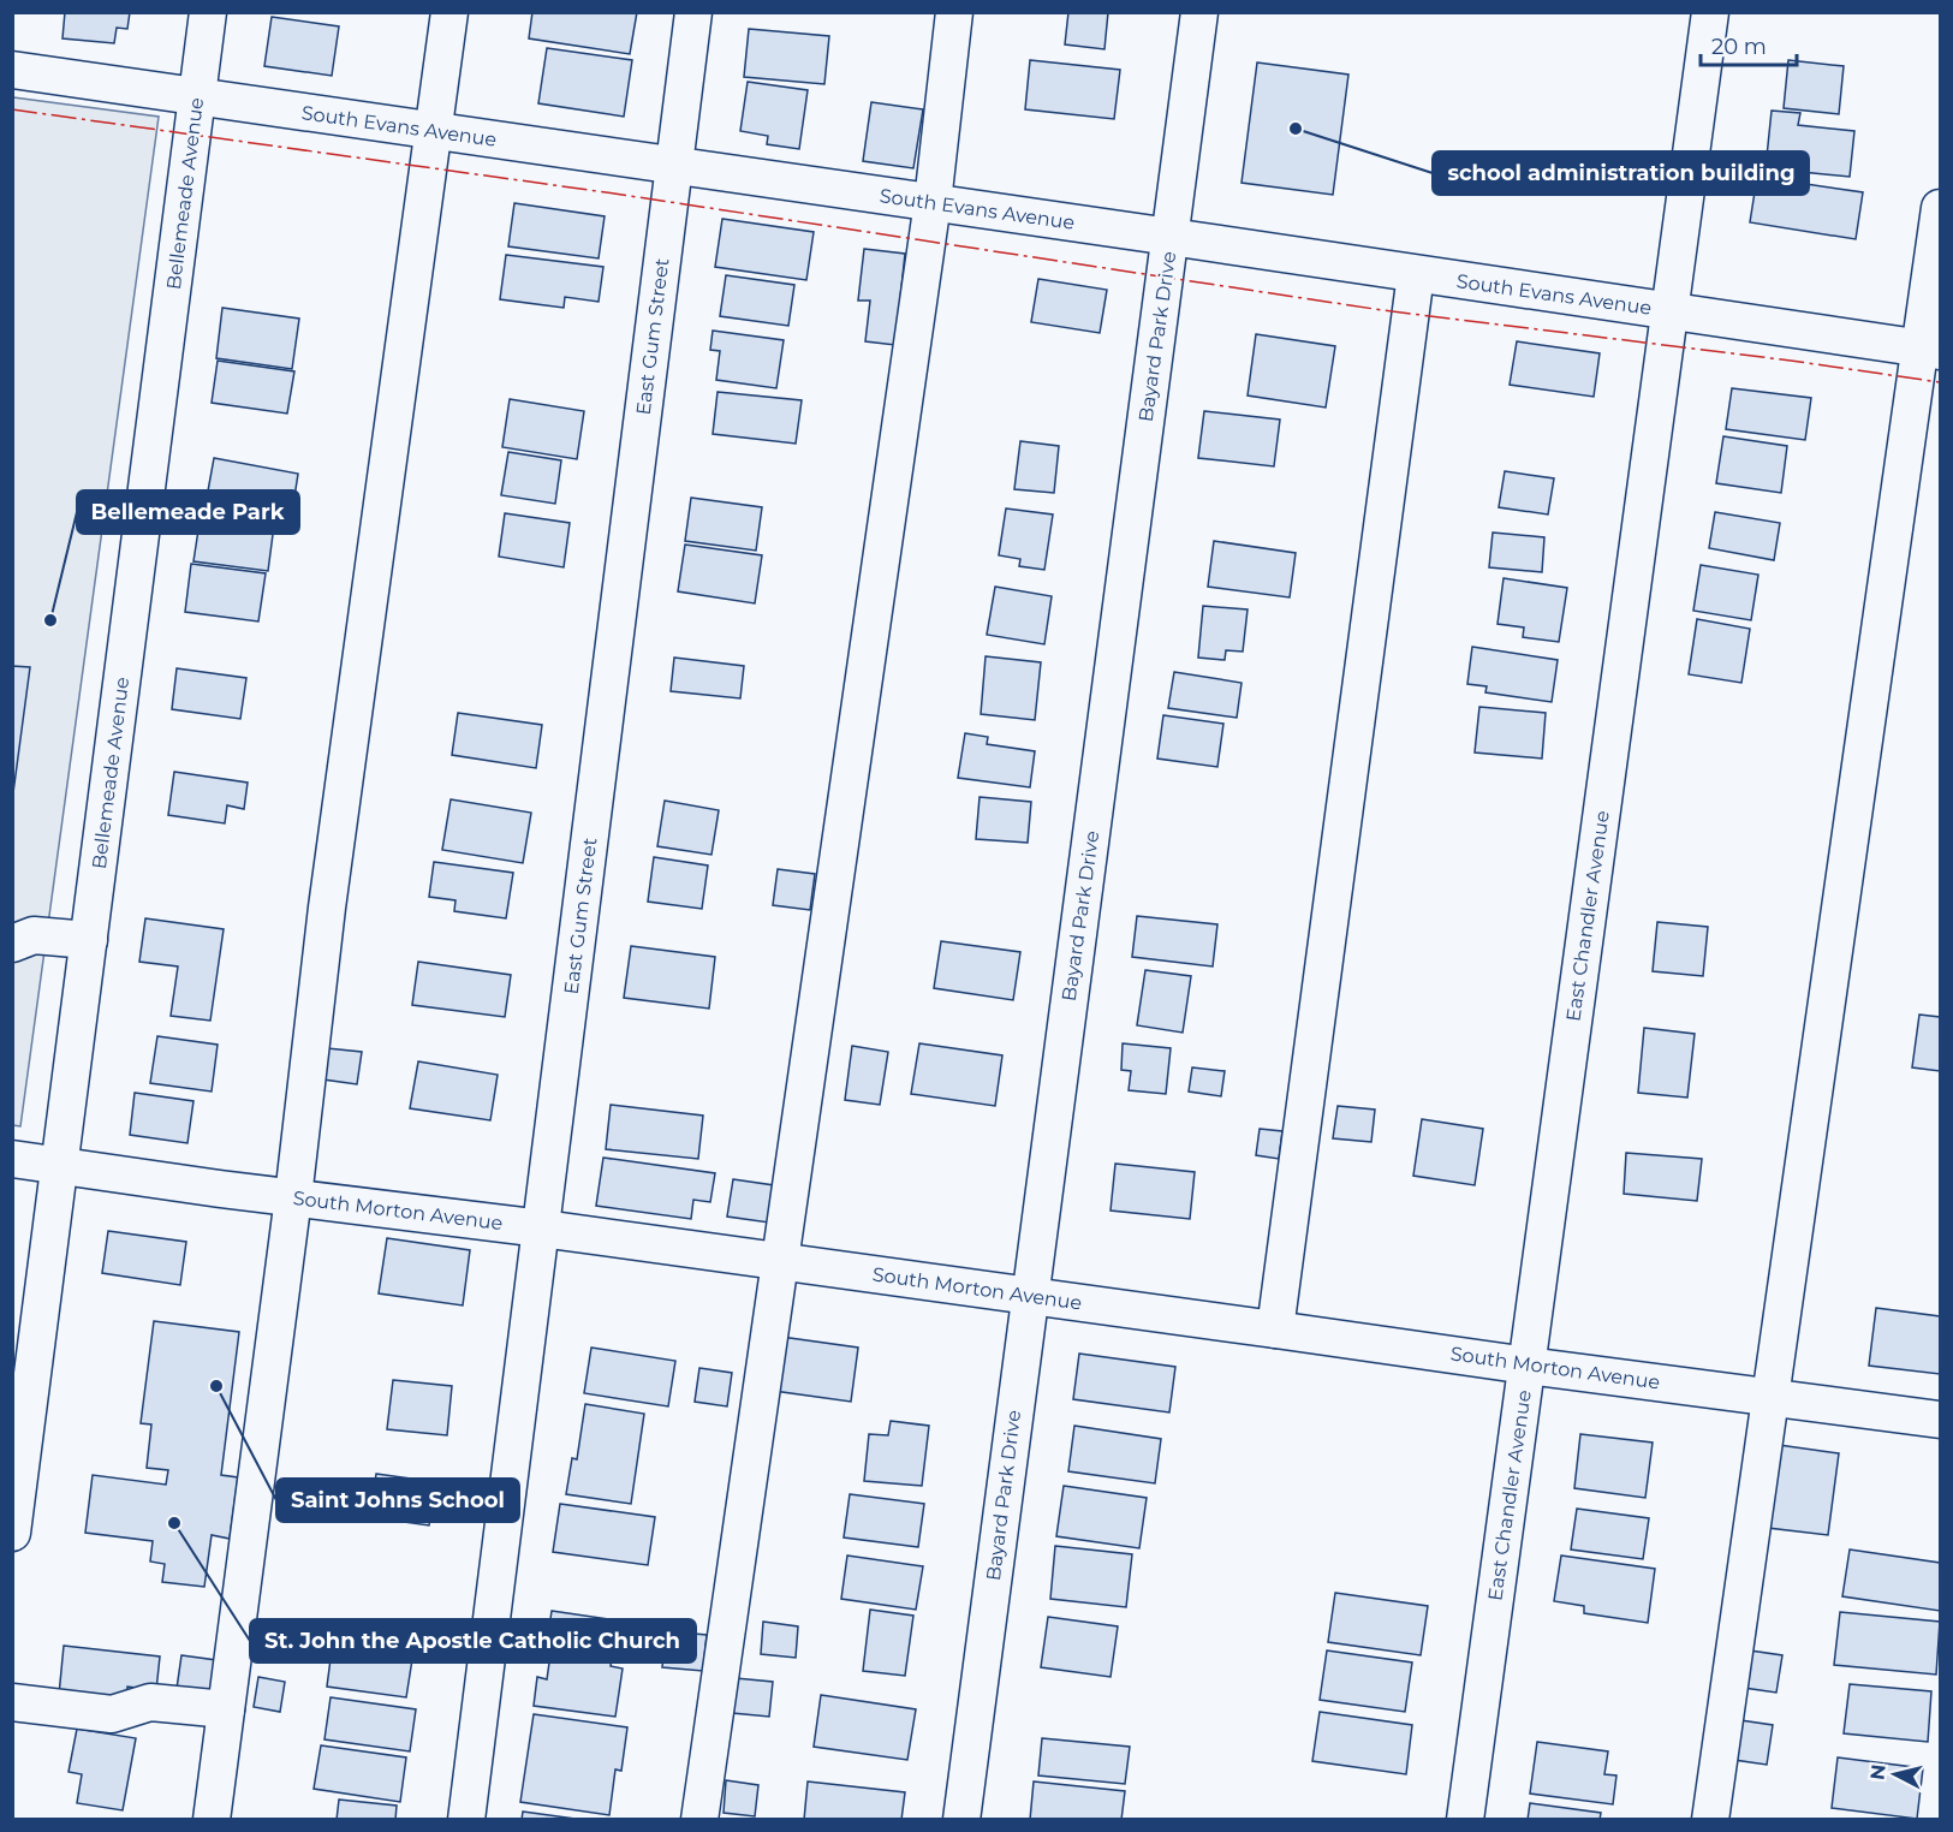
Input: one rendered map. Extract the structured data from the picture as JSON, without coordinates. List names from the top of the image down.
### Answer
{
  "streets": {
    "street": [
      "South Evans Avenue",
      "Bellemeade Avenue",
      "East Gum Street",
      "Bayard Park Drive",
      "East Chandler Avenue",
      "South Morton Avenue"
    ]
  },
  "crossings": [
    ["South Evans Avenue", "Bellemeade Avenue"],
    ["South Evans Avenue", "East Gum Street"],
    ["South Evans Avenue", "Bayard Park Drive"],
    ["South Evans Avenue", "East Chandler Avenue"],
    ["Bellemeade Avenue", "South Morton Avenue"],
    ["East Gum Street", "South Morton Avenue"],
    ["Bayard Park Drive", "South Morton Avenue"],
    ["East Chandler Avenue", "South Morton Avenue"]
  ],
  "places": [
    "school administration building",
    "Bellemeade Park",
    "Saint Johns School",
    "St. John the Apostle Catholic Church"
  ],
  "scale_bar": "20 m",
  "north": "left"
}
